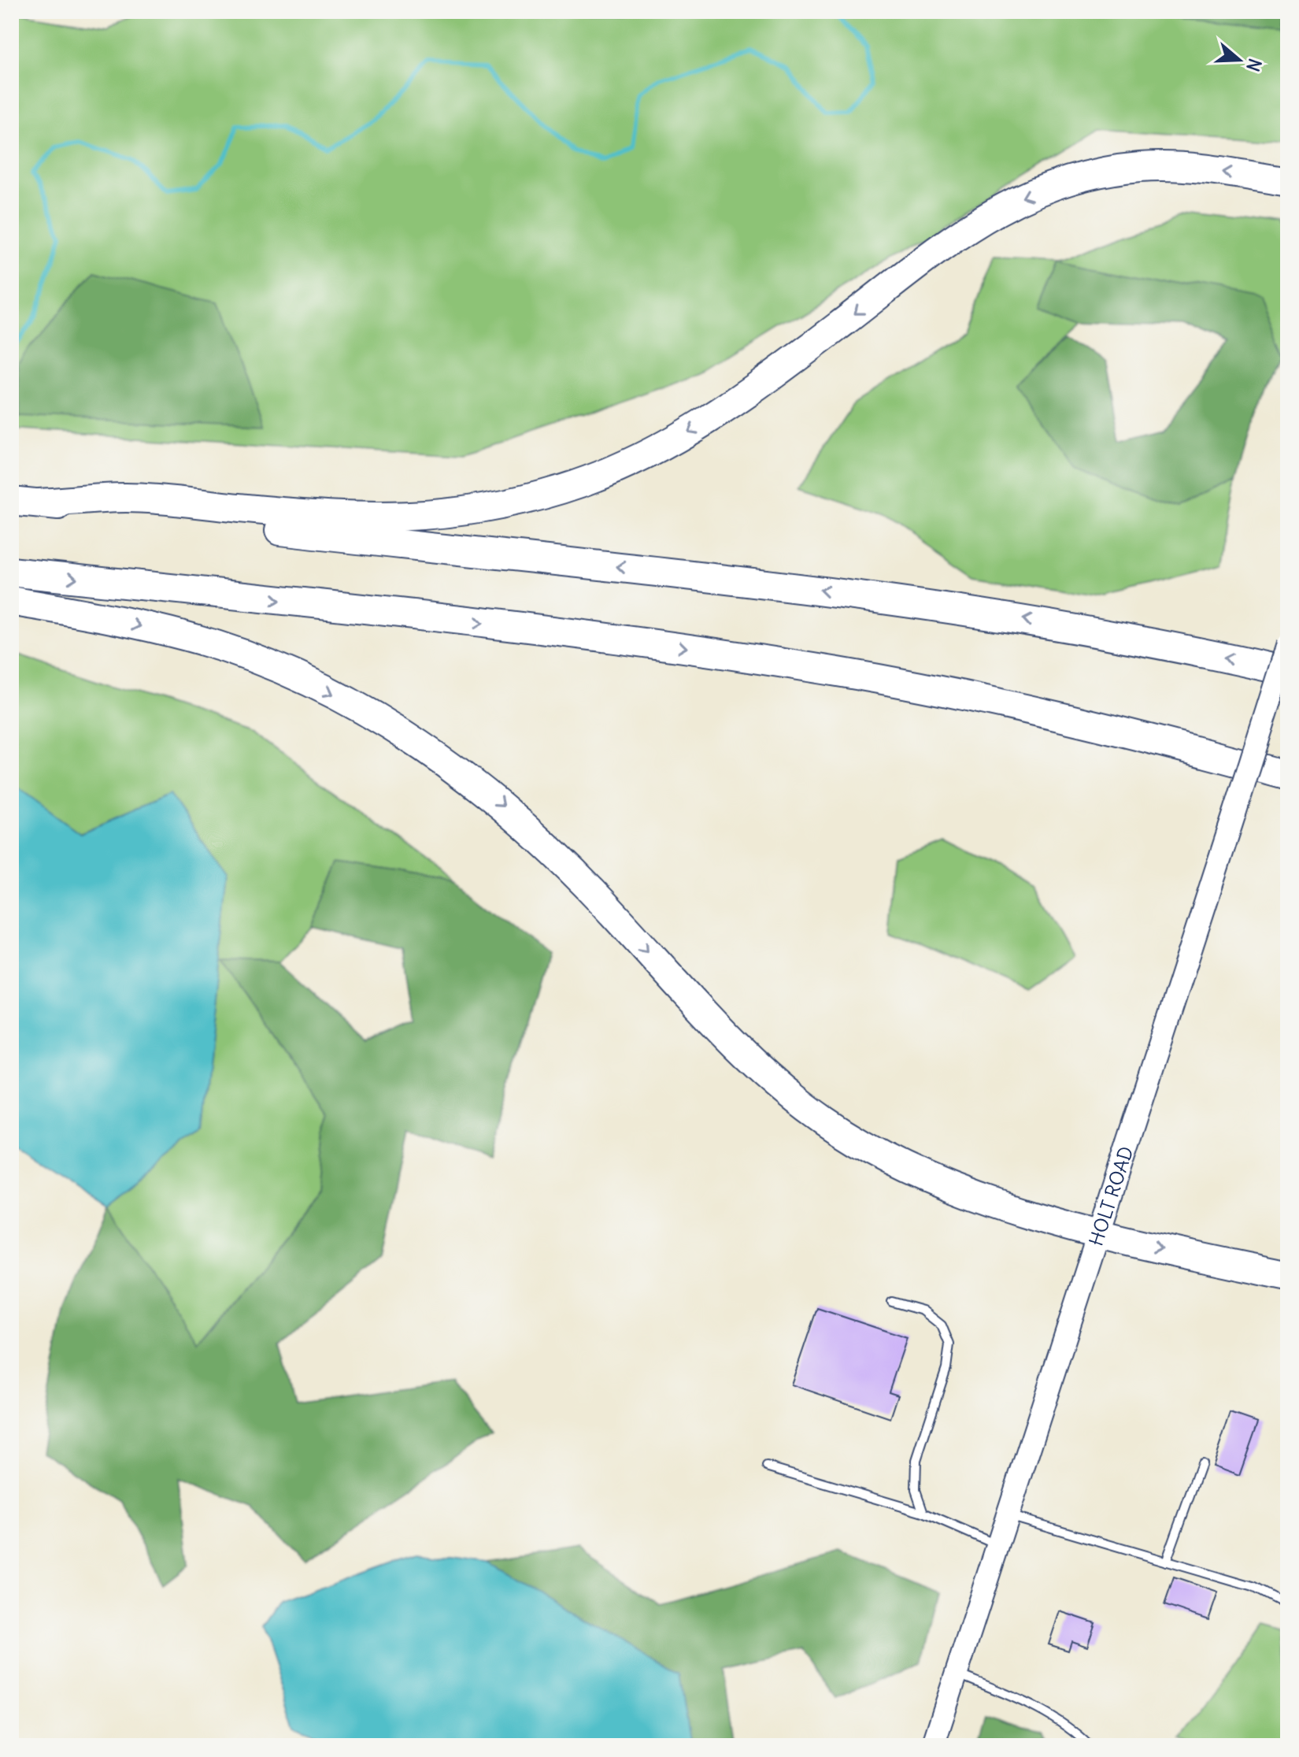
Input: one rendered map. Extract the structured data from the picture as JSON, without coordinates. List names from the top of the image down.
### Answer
{
  "streets": {
    "main road": ["HOLT ROAD"]
  },
  "north": "right"
}
